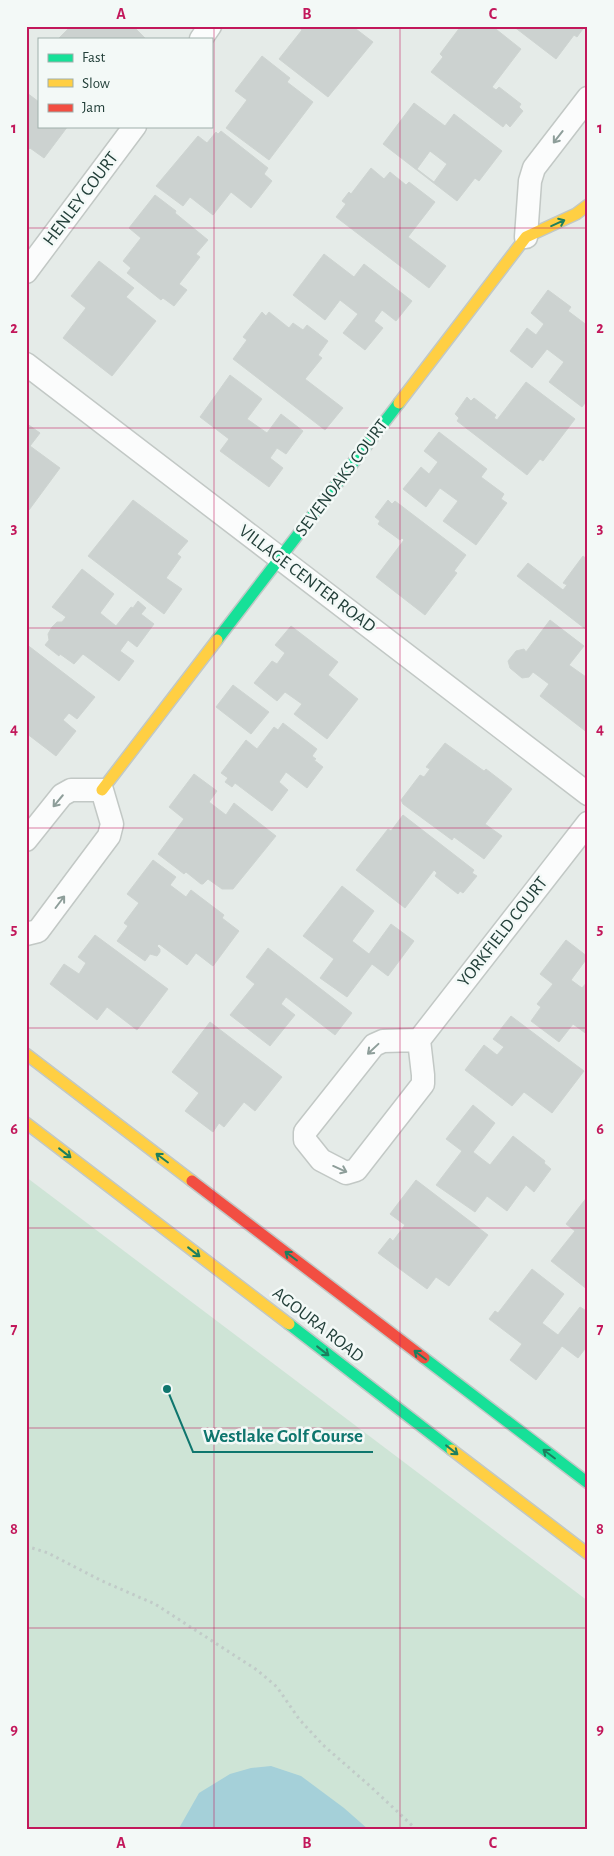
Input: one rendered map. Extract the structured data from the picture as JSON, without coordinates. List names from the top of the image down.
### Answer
{
  "streets": {
    "main road": ["SEVENOAKS COURT", "AGOURA ROAD"],
    "street": ["HENLEY COURT", "VILLAGE CENTER ROAD", "YORKFIELD COURT"]
  },
  "crossings": [
    ["SEVENOAKS COURT", "VILLAGE CENTER ROAD"]
  ],
  "places": ["Westlake Golf Course"],
  "legend": ["Fast", "Slow", "Jam"],
  "grid": {
    "columns": ["A", "B", "C"],
    "rows": [
      "1",
      "2",
      "3",
      "4",
      "5",
      "6",
      "7",
      "8",
      "9"
    ]
  }
}
